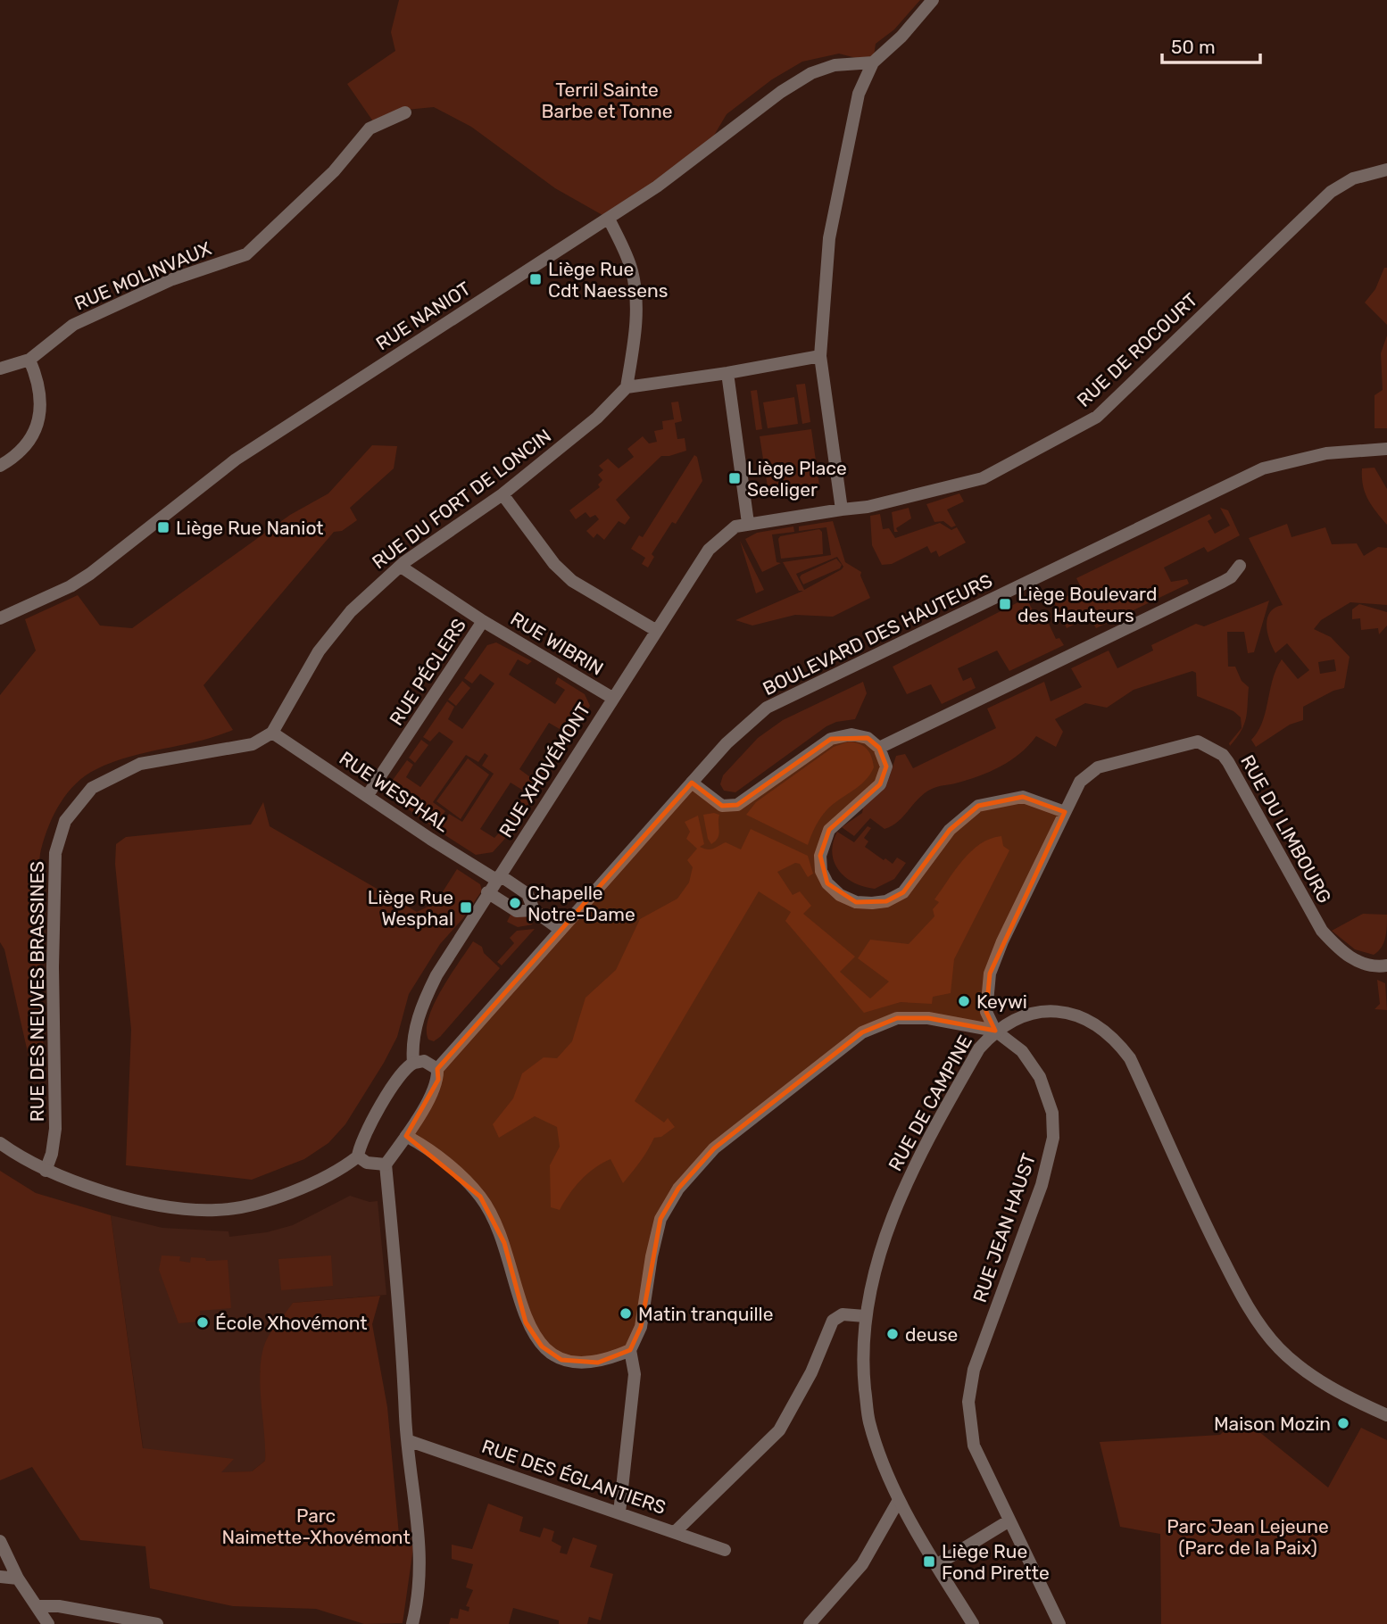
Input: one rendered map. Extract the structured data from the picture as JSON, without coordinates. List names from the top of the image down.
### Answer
{
  "streets": {
    "street": [
      "RUE MOLINVAUX",
      "RUE NANIOT",
      "RUE DE ROCOURT",
      "RUE DU FORT DE LONCIN",
      "BOULEVARD DES HAUTEURS",
      "RUE WIBRIN",
      "RUE PÉCLERS",
      "RUE XHOVÉMONT",
      "RUE WESPHAL",
      "RUE DU LIMBOURG",
      "RUE DES NEUVES BRASSINES",
      "RUE DE CAMPINE",
      "RUE JEAN HAUST",
      "RUE DES ÉGLANTIERS"
    ]
  },
  "crossings": [
    ["RUE DE ROCOURT", "RUE XHOVÉMONT"],
    ["RUE DU FORT DE LONCIN", "RUE PÉCLERS"],
    ["RUE DU FORT DE LONCIN", "RUE WESPHAL"],
    ["RUE DU FORT DE LONCIN", "RUE DES NEUVES BRASSINES"],
    ["RUE WIBRIN", "RUE PÉCLERS"],
    ["RUE WIBRIN", "RUE XHOVÉMONT"],
    ["RUE PÉCLERS", "RUE WESPHAL"],
    ["RUE XHOVÉMONT", "RUE WESPHAL"],
    ["RUE WESPHAL", "RUE DES NEUVES BRASSINES"],
    ["RUE DU LIMBOURG", "RUE DE CAMPINE"],
    ["RUE DU LIMBOURG", "RUE JEAN HAUST"],
    ["RUE DE CAMPINE", "RUE JEAN HAUST"]
  ],
  "parks": ["Terril Sainte Barbe et Tonne", "Parc Naimette-Xhovémont", "Parc Jean Lejeune (Parc de la Paix)"],
  "places": {
    "transit": [
      "Liège Rue Cdt Naessens",
      "Liège Place Seeliger",
      "Liège Rue Naniot",
      "Liège Boulevard des Hauteurs",
      "Liège Rue Wesphal",
      "Liège Rue Fond Pirette"
    ],
    "other": [
      "Chapelle Notre-Dame",
      "Keywi",
      "Matin tranquille",
      "École Xhovémont",
      "deuse",
      "Maison Mozin"
    ]
  },
  "scale_bar": "50 m"
}
